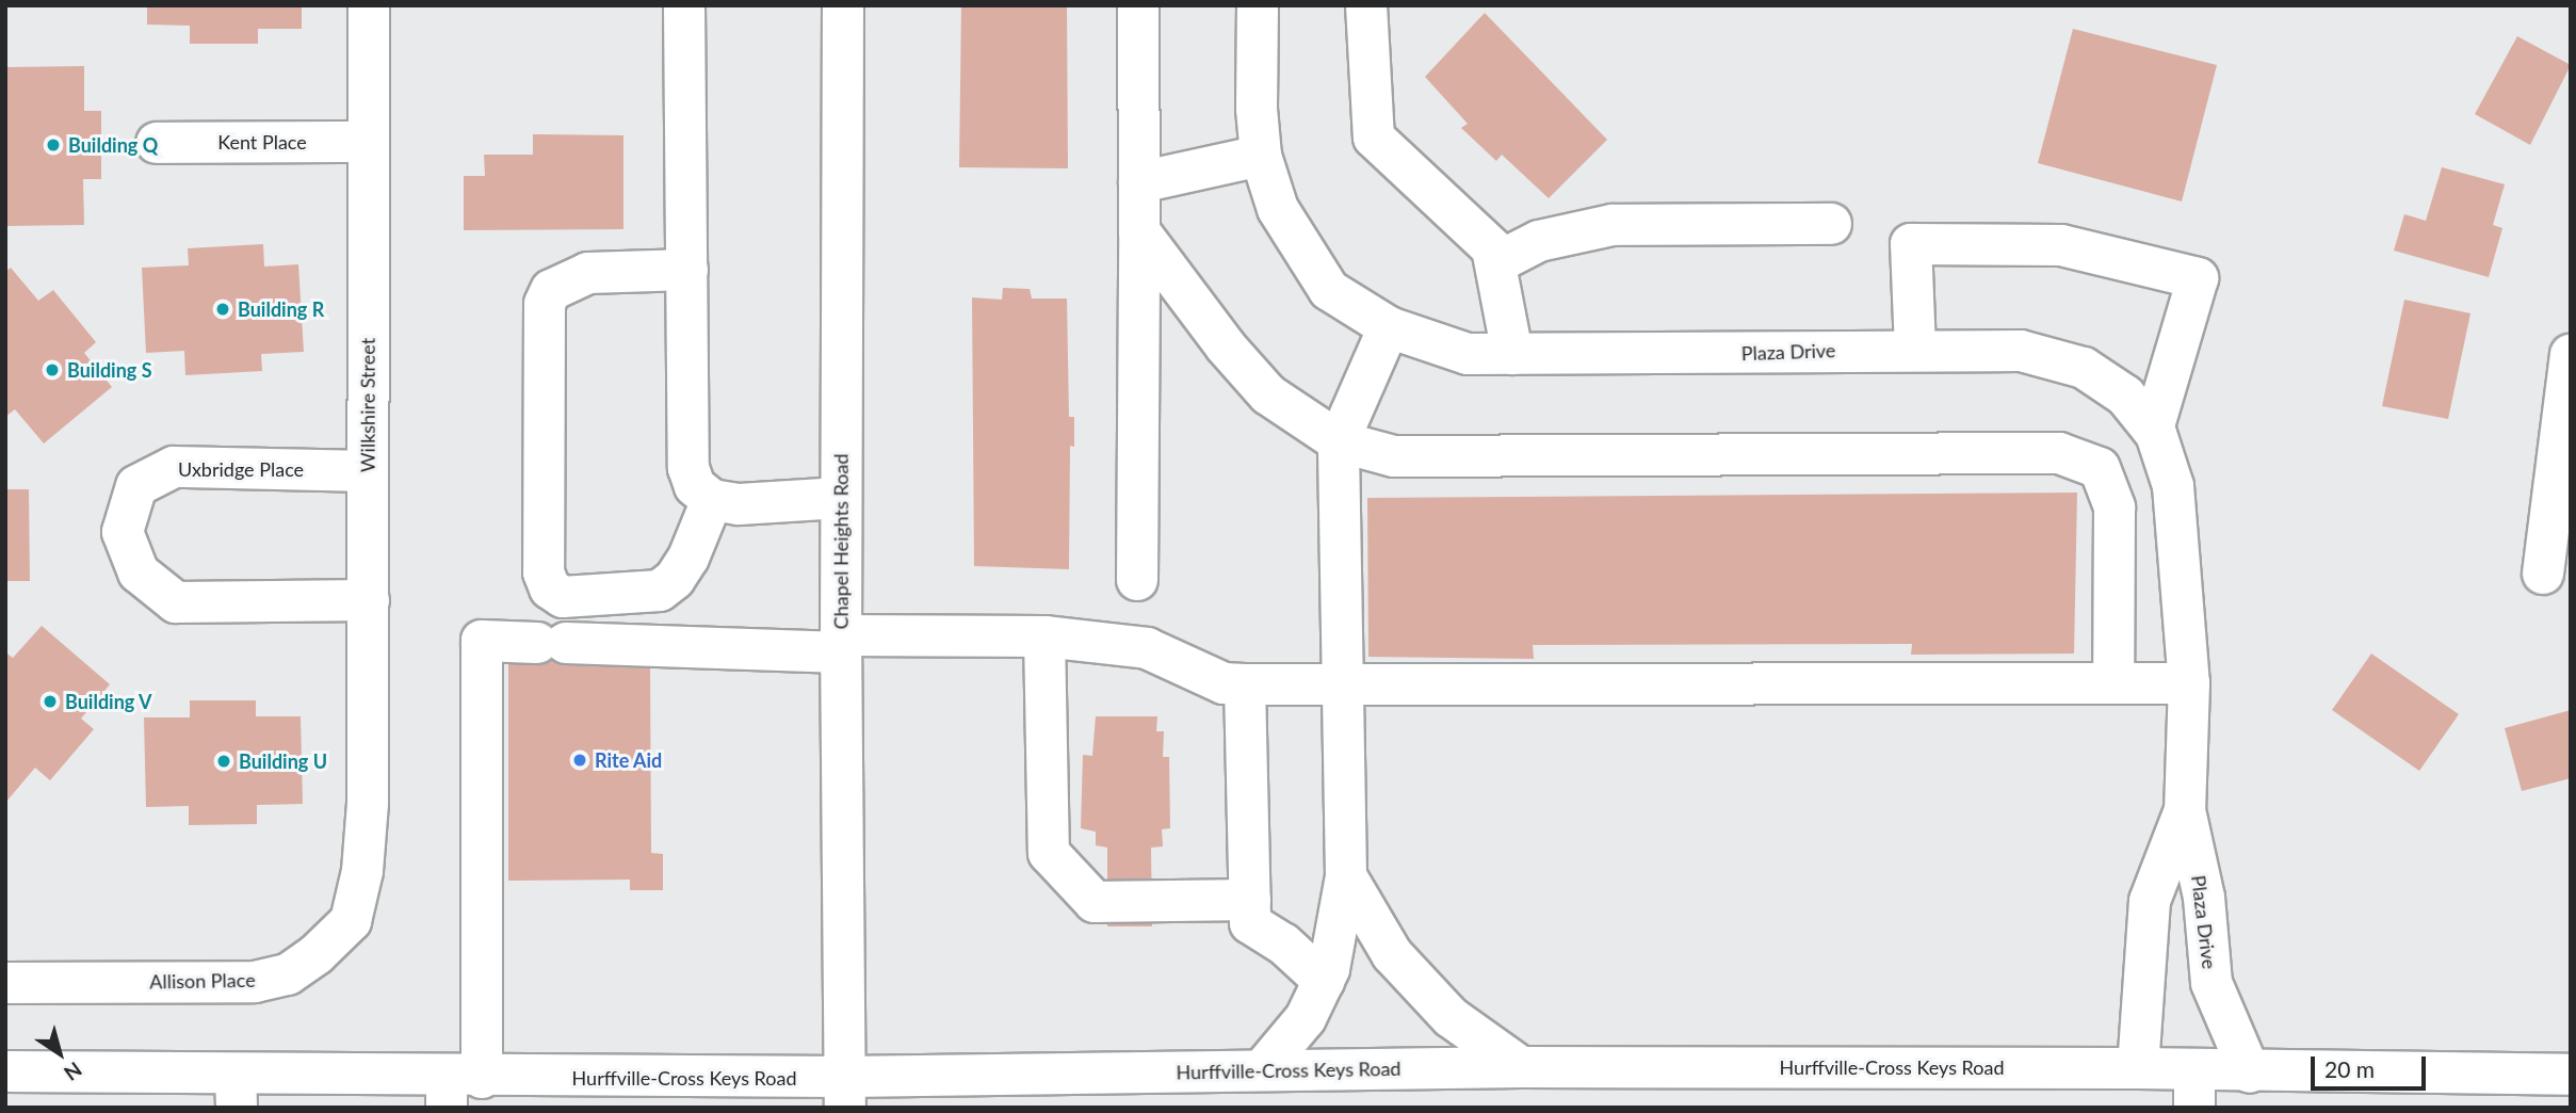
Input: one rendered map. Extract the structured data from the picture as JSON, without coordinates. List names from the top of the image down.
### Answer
{
  "streets": {
    "street": [
      "Kent Place",
      "Plaza Drive",
      "Wilkshire Street",
      "Uxbridge Place",
      "Chapel Heights Road",
      "Allison Place",
      "Hurffville-Cross Keys Road"
    ]
  },
  "crossings": [
    ["Kent Place", "Wilkshire Street"],
    ["Plaza Drive", "Hurffville-Cross Keys Road"],
    ["Wilkshire Street", "Uxbridge Place"],
    ["Wilkshire Street", "Allison Place"],
    ["Chapel Heights Road", "Hurffville-Cross Keys Road"]
  ],
  "places": [
    "Building Q",
    "Building R",
    "Building S",
    "Building V",
    "Rite Aid",
    "Building U"
  ],
  "scale_bar": "20 m",
  "north": "bottom right"
}
